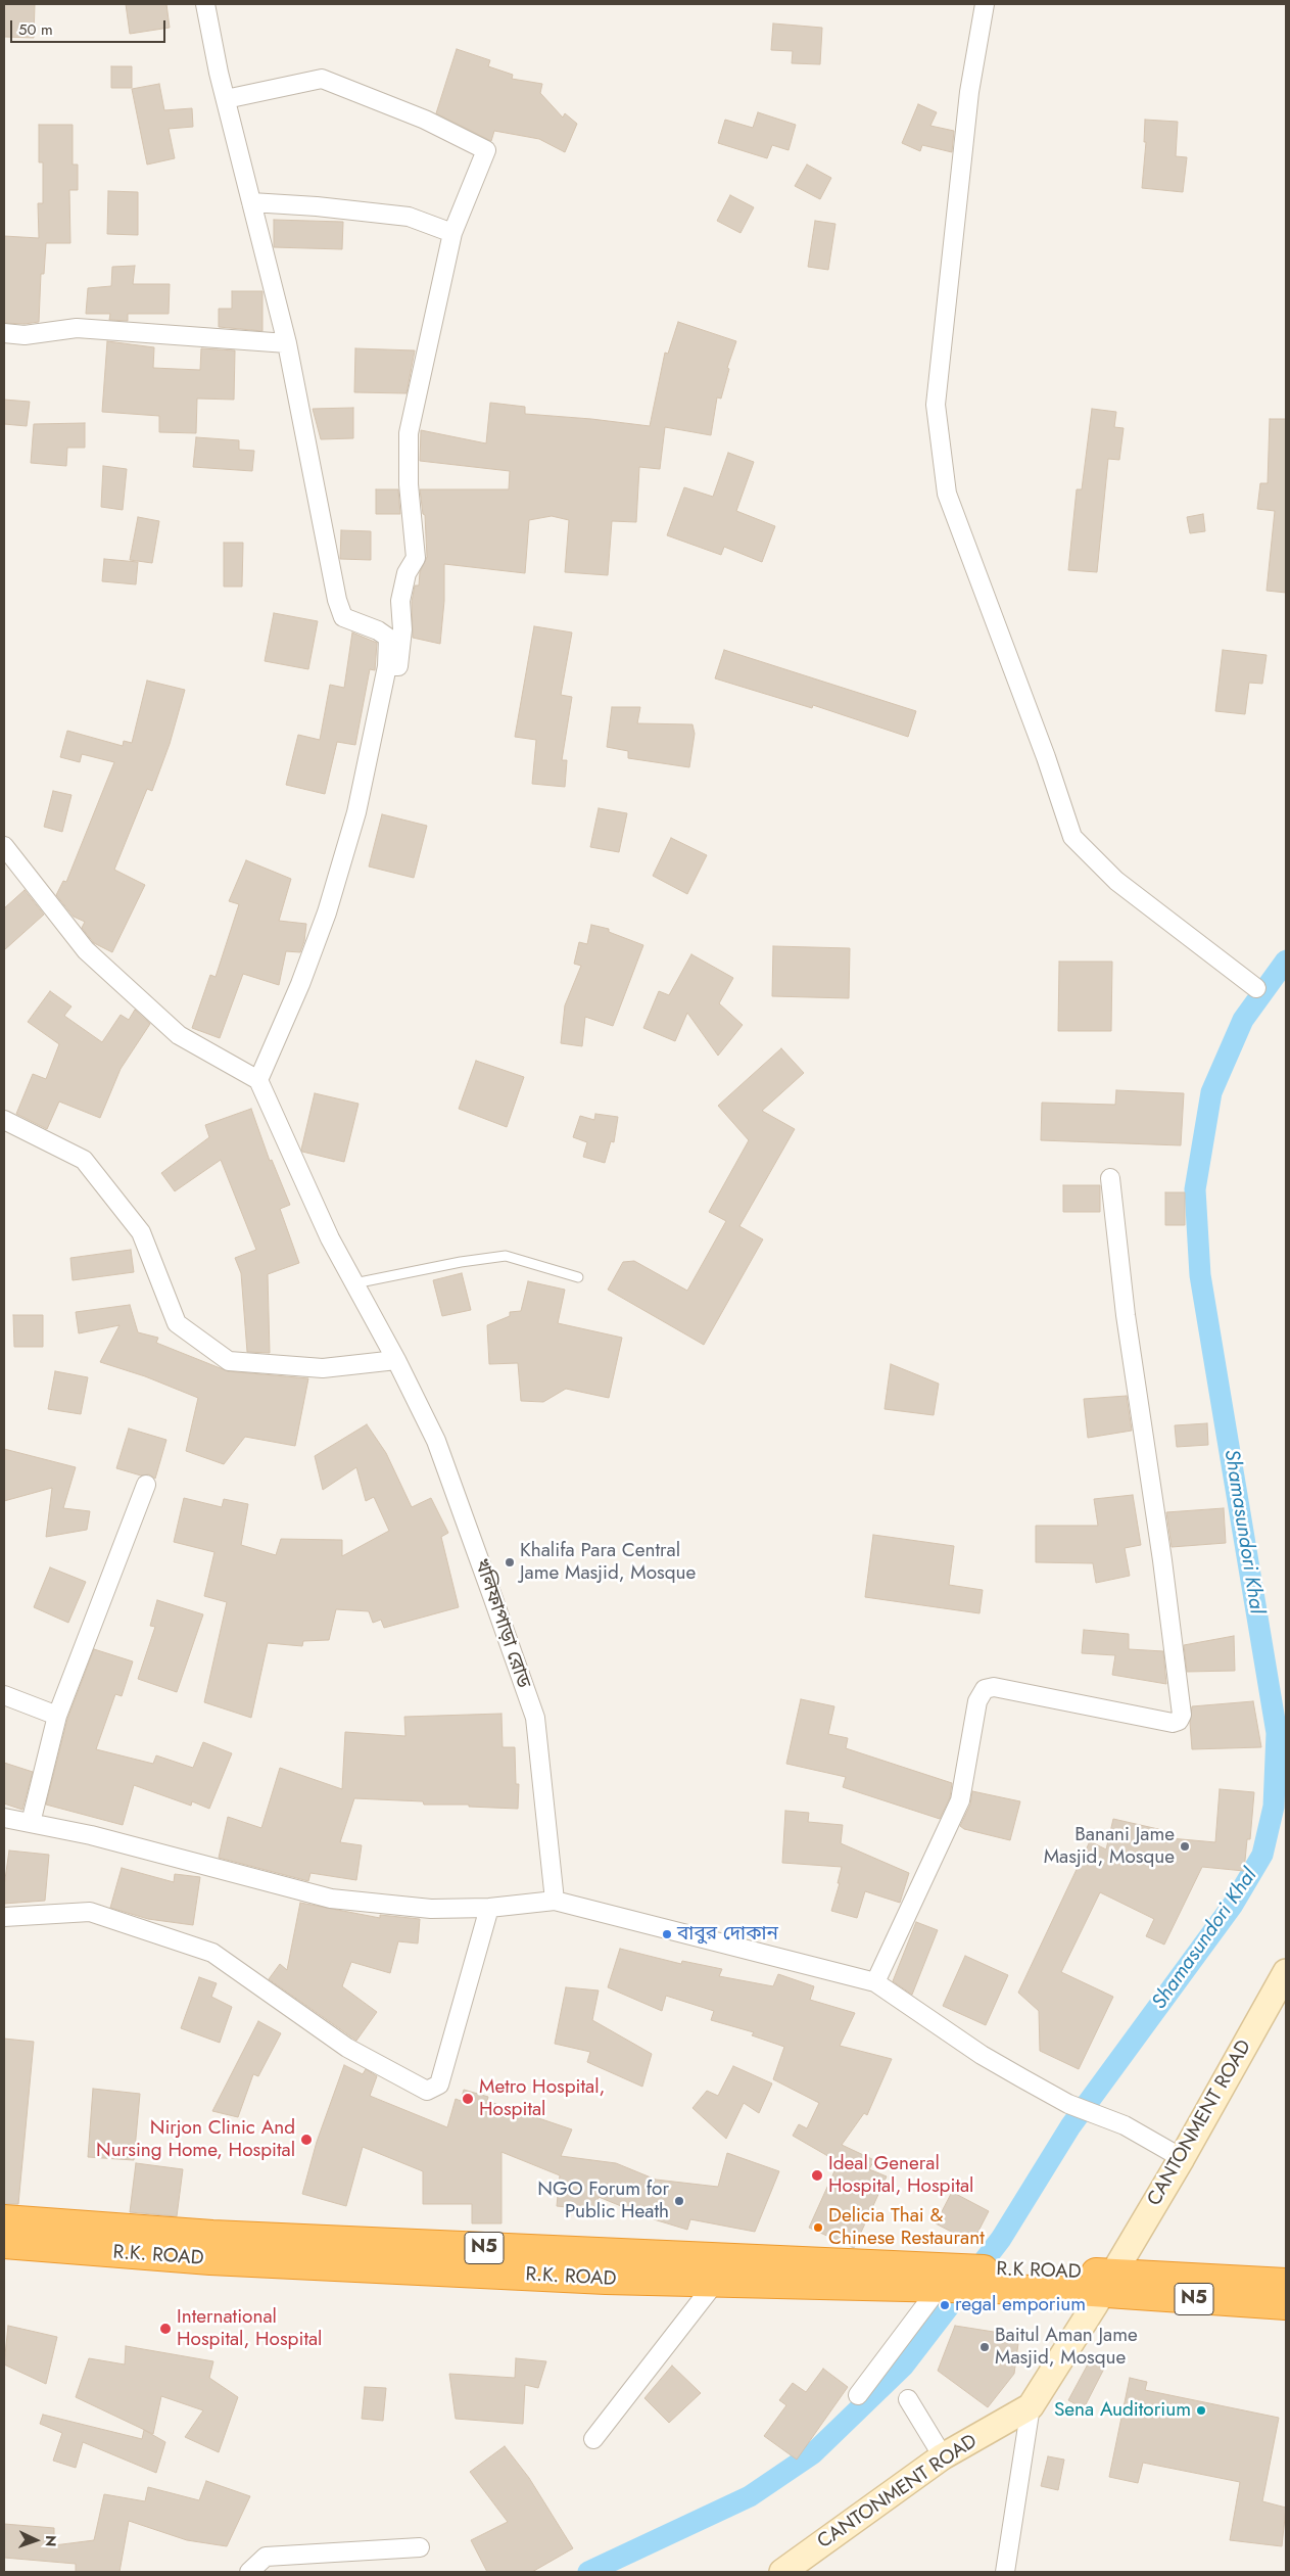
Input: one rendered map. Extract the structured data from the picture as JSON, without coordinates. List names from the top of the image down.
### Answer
{
  "streets": {
    "highway": ["N5", "R.K. ROAD", "R.K ROAD"],
    "main road": ["CANTONMENT ROAD"],
    "street": ["খলিফাপাড়া রোড"]
  },
  "crossings": [
    ["CANTONMENT ROAD", "N5"],
    ["CANTONMENT ROAD", "R.K ROAD"],
    ["N5", "R.K ROAD"],
    ["R.K. ROAD", "R.K ROAD"]
  ],
  "water": ["Shamasundori Khal"],
  "places": [
    "Khalifa Para Central Jame Masjid, Mosque",
    "Banani Jame Masjid, Mosque",
    "বাবুর দোকান",
    "Metro Hospital, Hospital",
    "Nirjon Clinic And Nursing Home, Hospital",
    "Ideal General Hospital, Hospital",
    "NGO Forum for Public Heath",
    "Delicia Thai & Chinese Restaurant",
    "regal emporium",
    "International Hospital, Hospital",
    "Baitul Aman Jame Masjid, Mosque",
    "Sena Auditorium"
  ],
  "scale_bar": "50 m",
  "north": "right"
}
